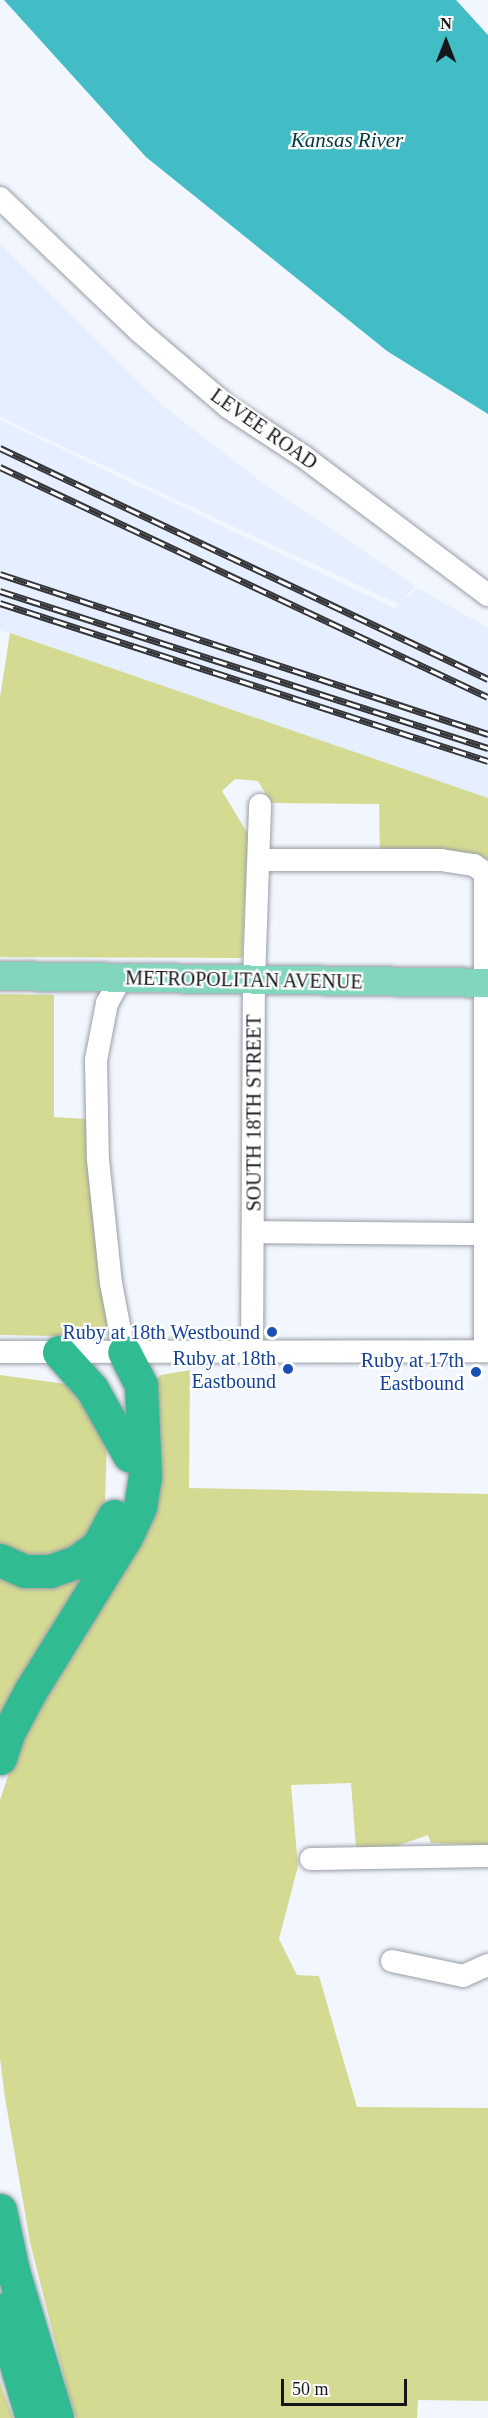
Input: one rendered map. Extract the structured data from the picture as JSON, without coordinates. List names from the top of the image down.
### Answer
{
  "streets": {
    "main road": ["METROPOLITAN AVENUE"],
    "street": ["LEVEE ROAD", "SOUTH 18TH STREET"]
  },
  "crossings": [
    ["METROPOLITAN AVENUE", "SOUTH 18TH STREET"]
  ],
  "water": ["Kansas River"],
  "places": ["Ruby at 18th Westbound", "Ruby at 18th Eastbound", "Ruby at 17th Eastbound"],
  "scale_bar": "50 m",
  "north": "top"
}
